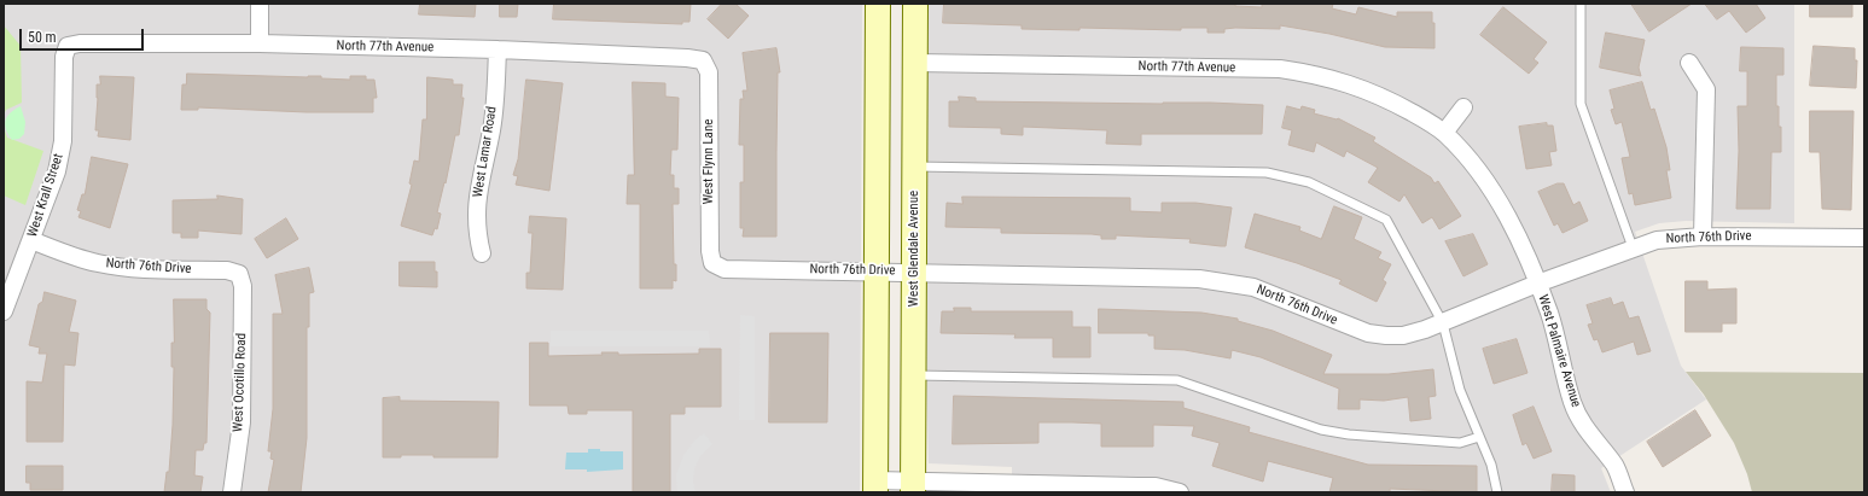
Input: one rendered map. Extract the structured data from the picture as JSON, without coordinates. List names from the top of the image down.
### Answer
{
  "streets": {
    "main road": ["West Glendale Avenue"],
    "street": [
      "North 77th Avenue",
      "West Lamar Road",
      "West Flynn Lane",
      "West Krall Street",
      "North 76th Drive",
      "West Palmaire Avenue",
      "West Ocotillo Road"
    ]
  },
  "crossings": [
    ["North 77th Avenue", "West Lamar Road"],
    ["North 77th Avenue", "West Flynn Lane"],
    ["North 77th Avenue", "West Krall Street"],
    ["North 77th Avenue", "North 76th Drive"],
    ["North 77th Avenue", "West Glendale Avenue"],
    ["North 77th Avenue", "West Palmaire Avenue"],
    ["West Flynn Lane", "North 76th Drive"],
    ["West Krall Street", "North 76th Drive"],
    ["North 76th Drive", "West Glendale Avenue"],
    ["North 76th Drive", "West Palmaire Avenue"],
    ["North 76th Drive", "West Ocotillo Road"]
  ],
  "scale_bar": "50 m"
}
